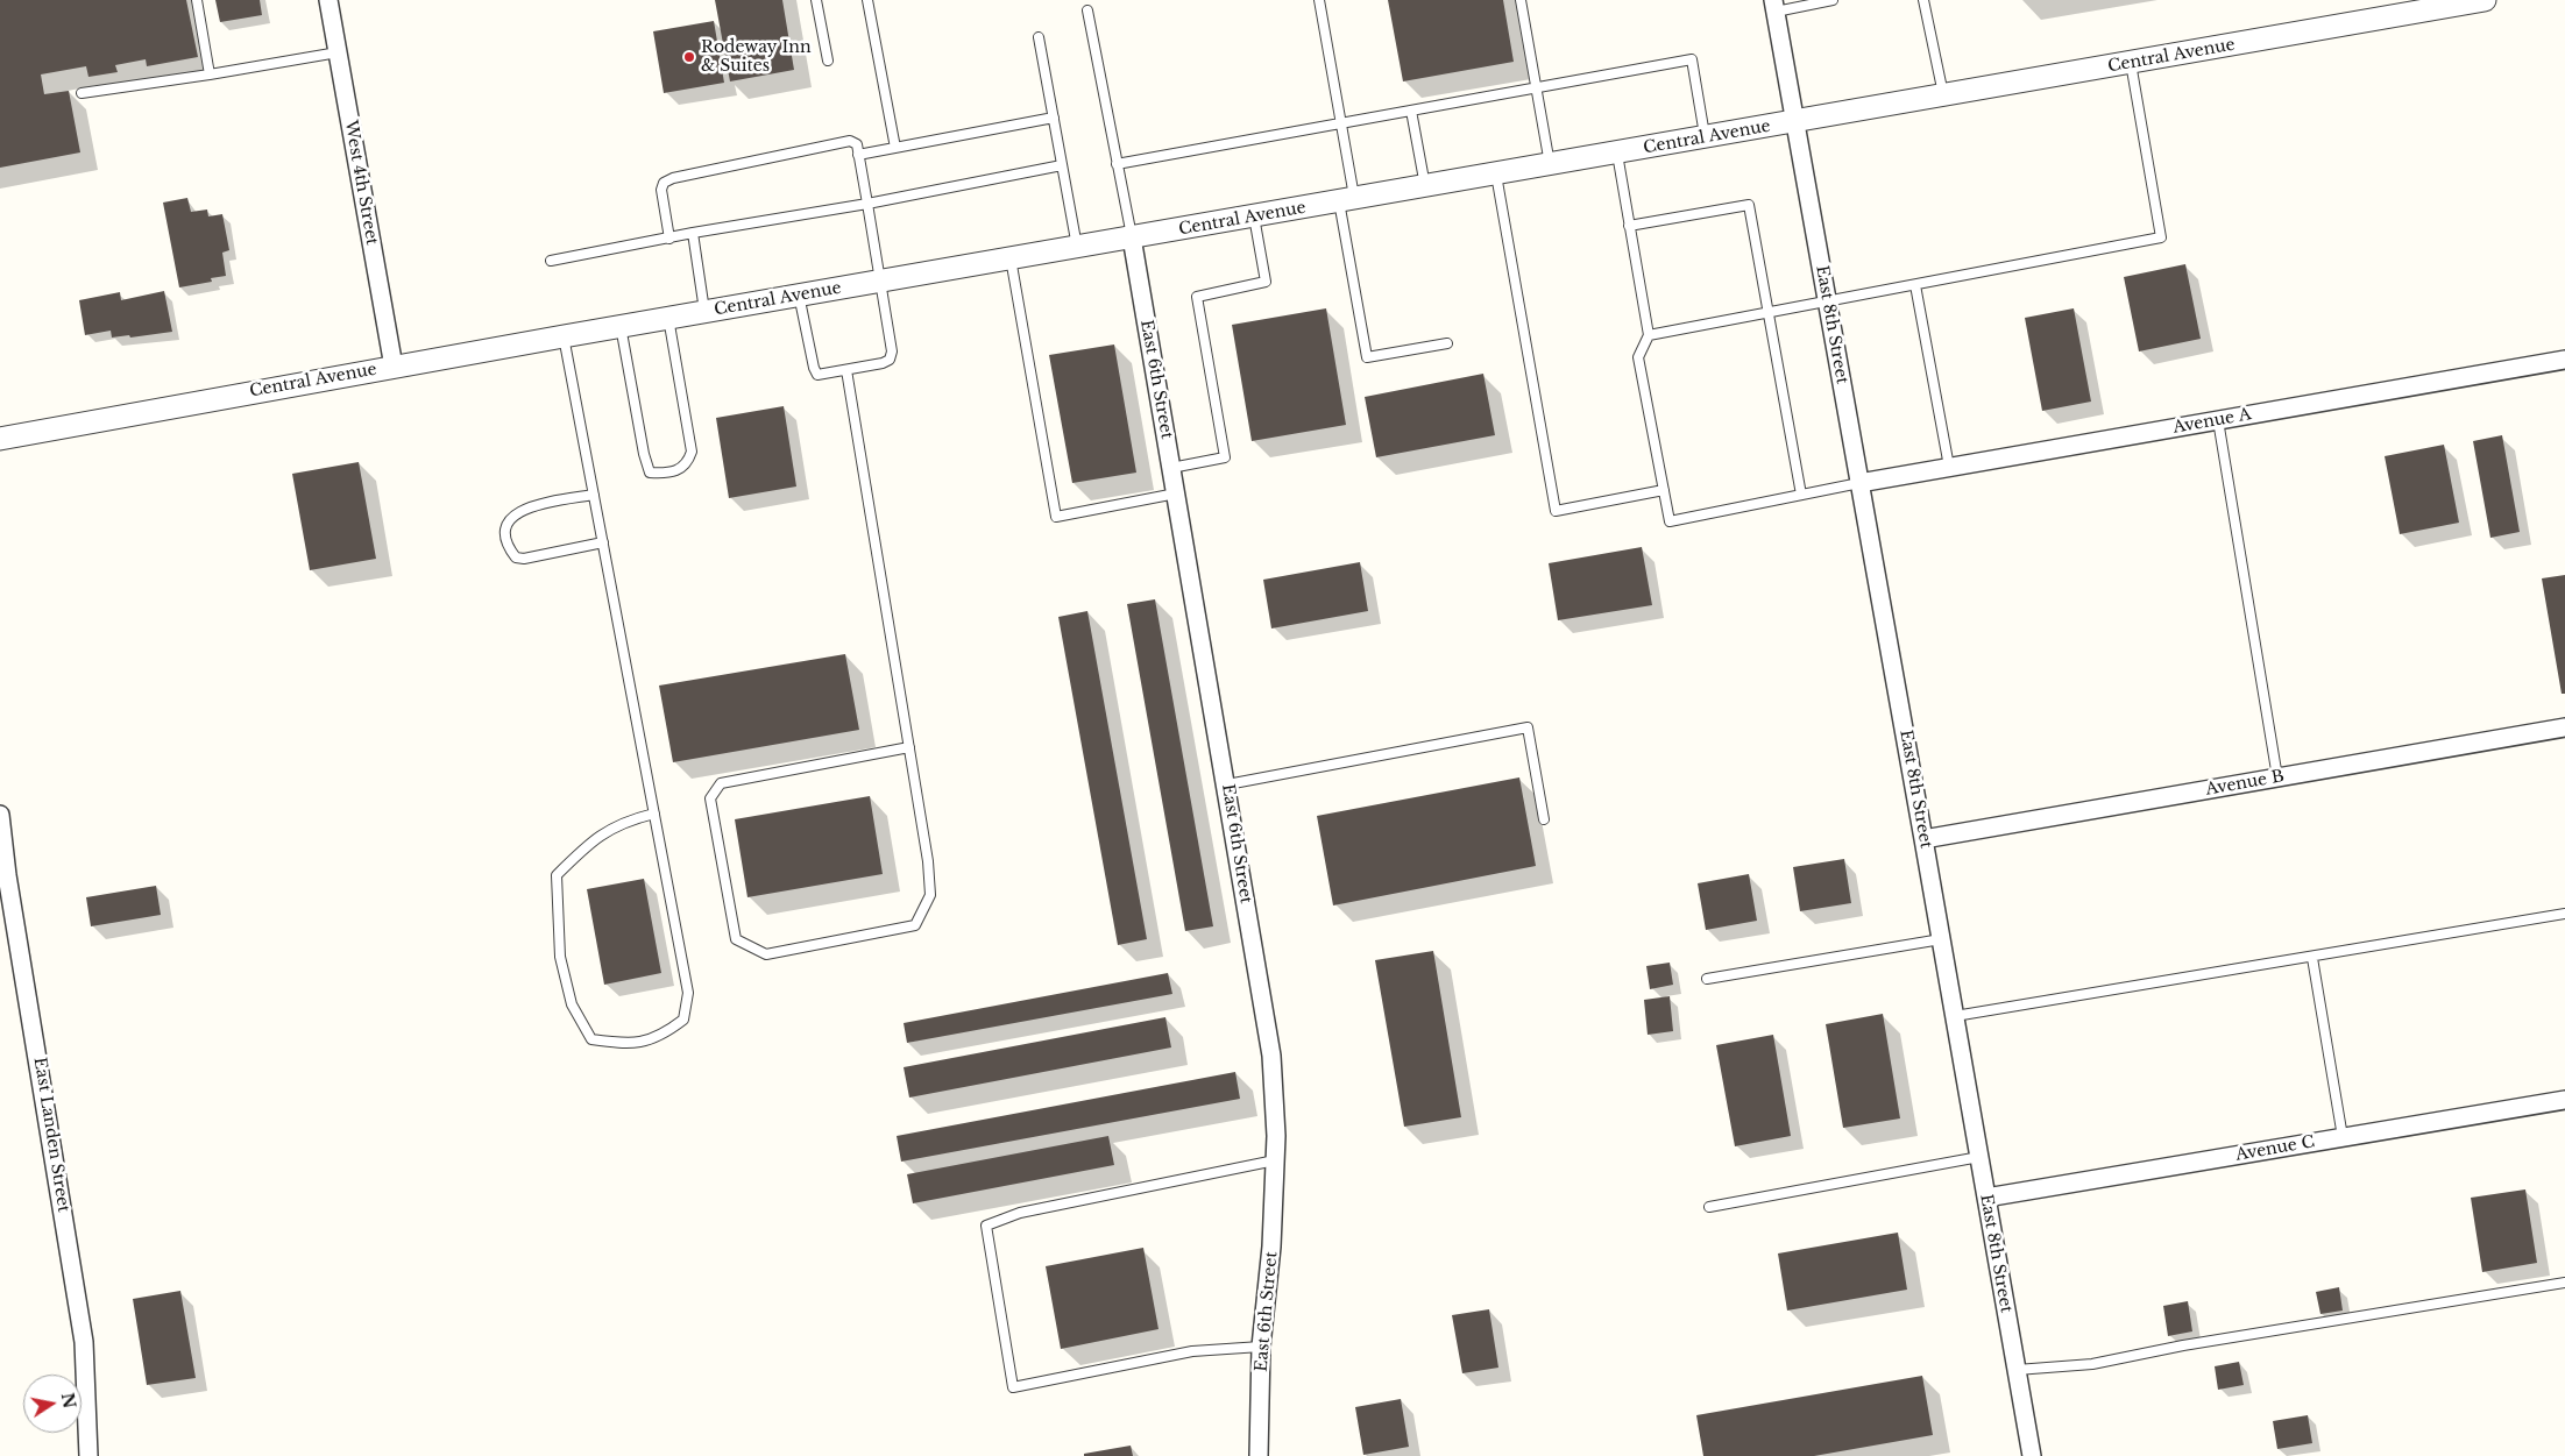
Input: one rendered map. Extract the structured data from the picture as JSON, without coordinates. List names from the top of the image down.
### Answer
{
  "streets": {
    "street": [
      "Central Avenue",
      "West 4th Street",
      "East 8th Street",
      "East 6th Street",
      "Avenue A",
      "Avenue B",
      "East Landen Street",
      "Avenue C"
    ]
  },
  "crossings": [
    ["Central Avenue", "West 4th Street"],
    ["Central Avenue", "East 8th Street"],
    ["Central Avenue", "East 6th Street"],
    ["East 8th Street", "Avenue A"],
    ["East 8th Street", "Avenue B"],
    ["East 8th Street", "Avenue C"]
  ],
  "places": ["Rodeway Inn & Suites"],
  "north": "right"
}
